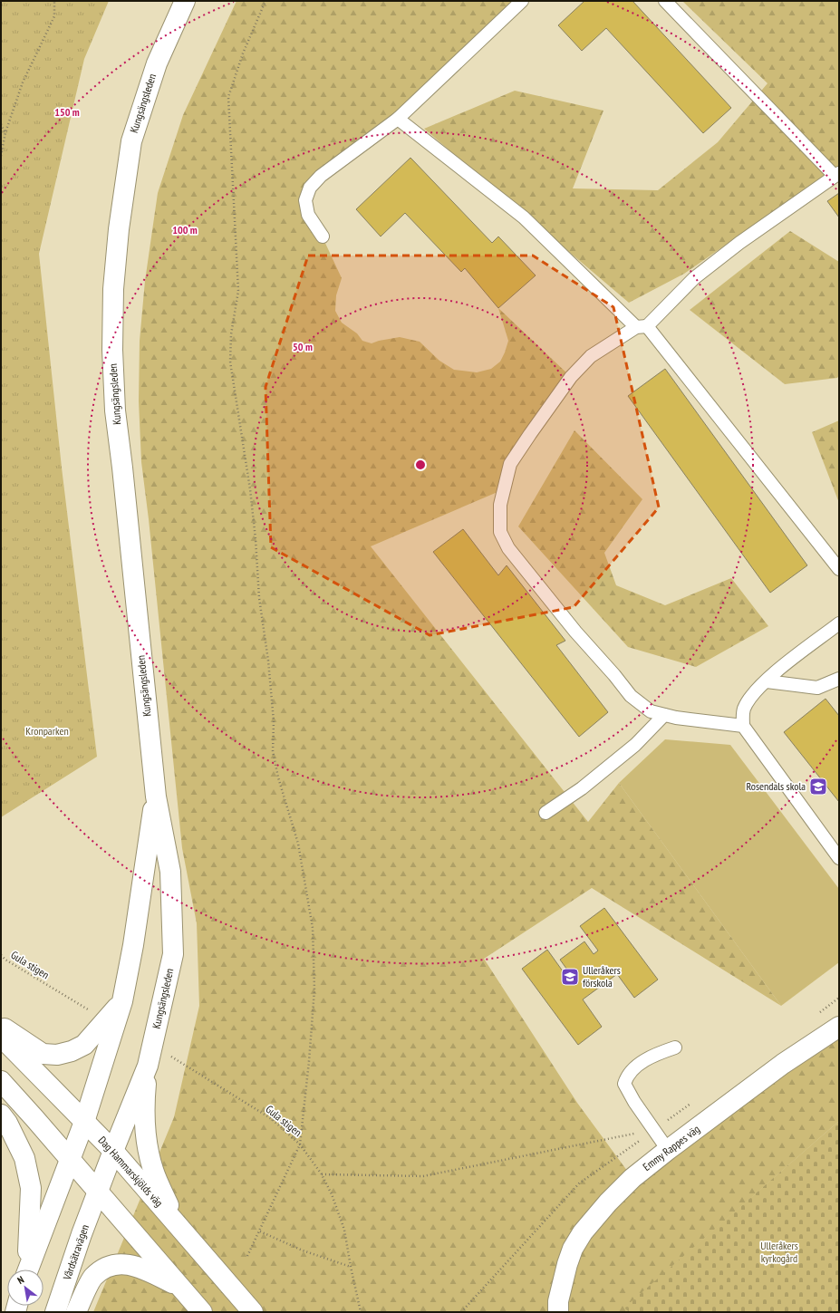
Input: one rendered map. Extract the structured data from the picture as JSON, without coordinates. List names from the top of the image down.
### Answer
{
  "streets": {
    "main road": [
      "Kungsängsleden",
      "Emmy Rappes väg",
      "Dag Hammarskjölds väg",
      "Vårdsätravägen"
    ],
    "path": ["Gula stigen"]
  },
  "crossings": [
    ["Kungsängsleden", "Dag Hammarskjölds väg"],
    ["Kungsängsleden", "Vårdsätravägen"]
  ],
  "parks": ["Kronparken", "Ulleråkers kyrkogård"],
  "places": {
    "school or university": ["Rosendals skola", "Ulleråkers förskola"]
  },
  "north": "top left",
  "rings": ["150 m", "100 m", "50 m"]
}
